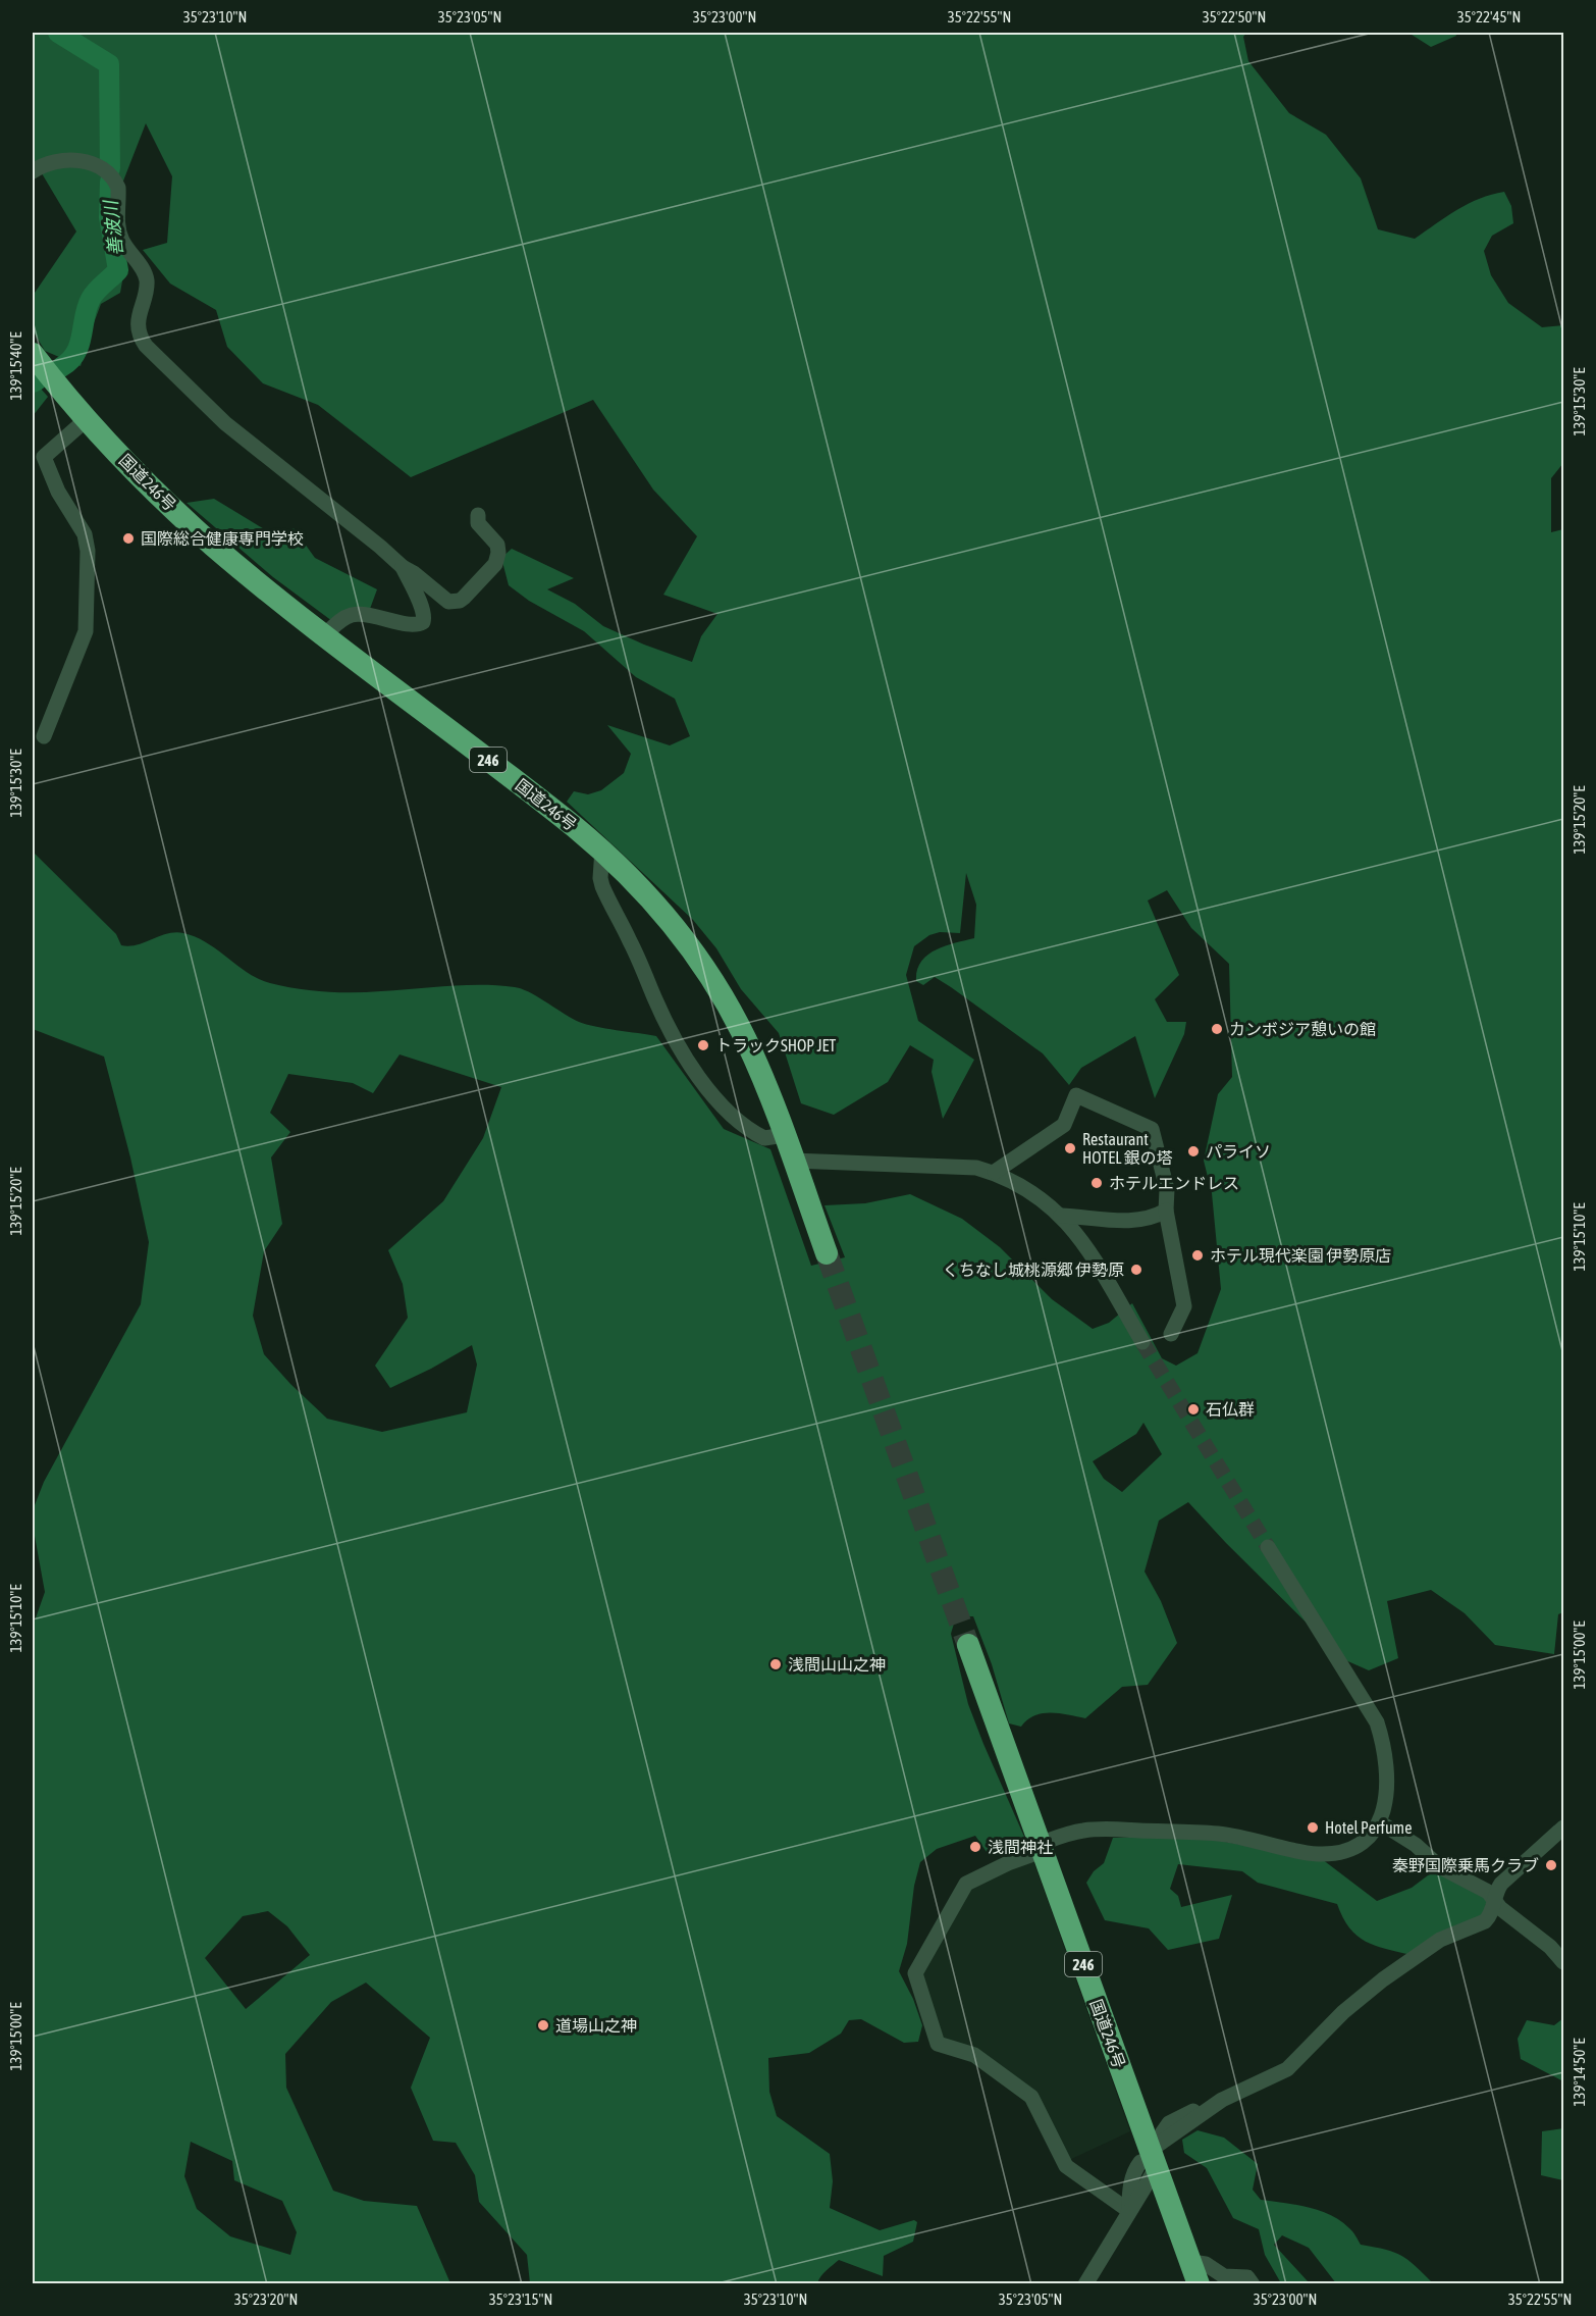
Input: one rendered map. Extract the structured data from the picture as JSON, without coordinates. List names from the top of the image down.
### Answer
{
  "streets": {
    "highway": ["国道246号", "246"]
  },
  "water": ["善波川"],
  "places": [
    "国際総合健康専門学校",
    "カンボジア憩いの館",
    "トラックSHOP JET",
    "Restaurant HOTEL 銀の塔",
    "パライソ",
    "ホテルエンドレス",
    "ホテル現代楽園 伊勢原店",
    "くちなし城桃源郷 伊勢原",
    "石仏群",
    "浅間山山之神",
    "Hotel Perfume",
    "浅間神社",
    "秦野国際乗馬クラブ",
    "道場山之神"
  ],
  "coordinates": [
    "35°23'10\"N",
    "35°23'05\"N",
    "35°23'00\"N",
    "35°22'55\"N",
    "35°22'50\"N",
    "35°22'45\"N",
    "139°15'40\"E",
    "139°15'30\"E",
    "139°15'20\"E",
    "139°15'10\"E",
    "139°15'00\"E",
    "139°14'50\"E",
    "35°23'20\"N",
    "35°23'15\"N"
  ]
}
